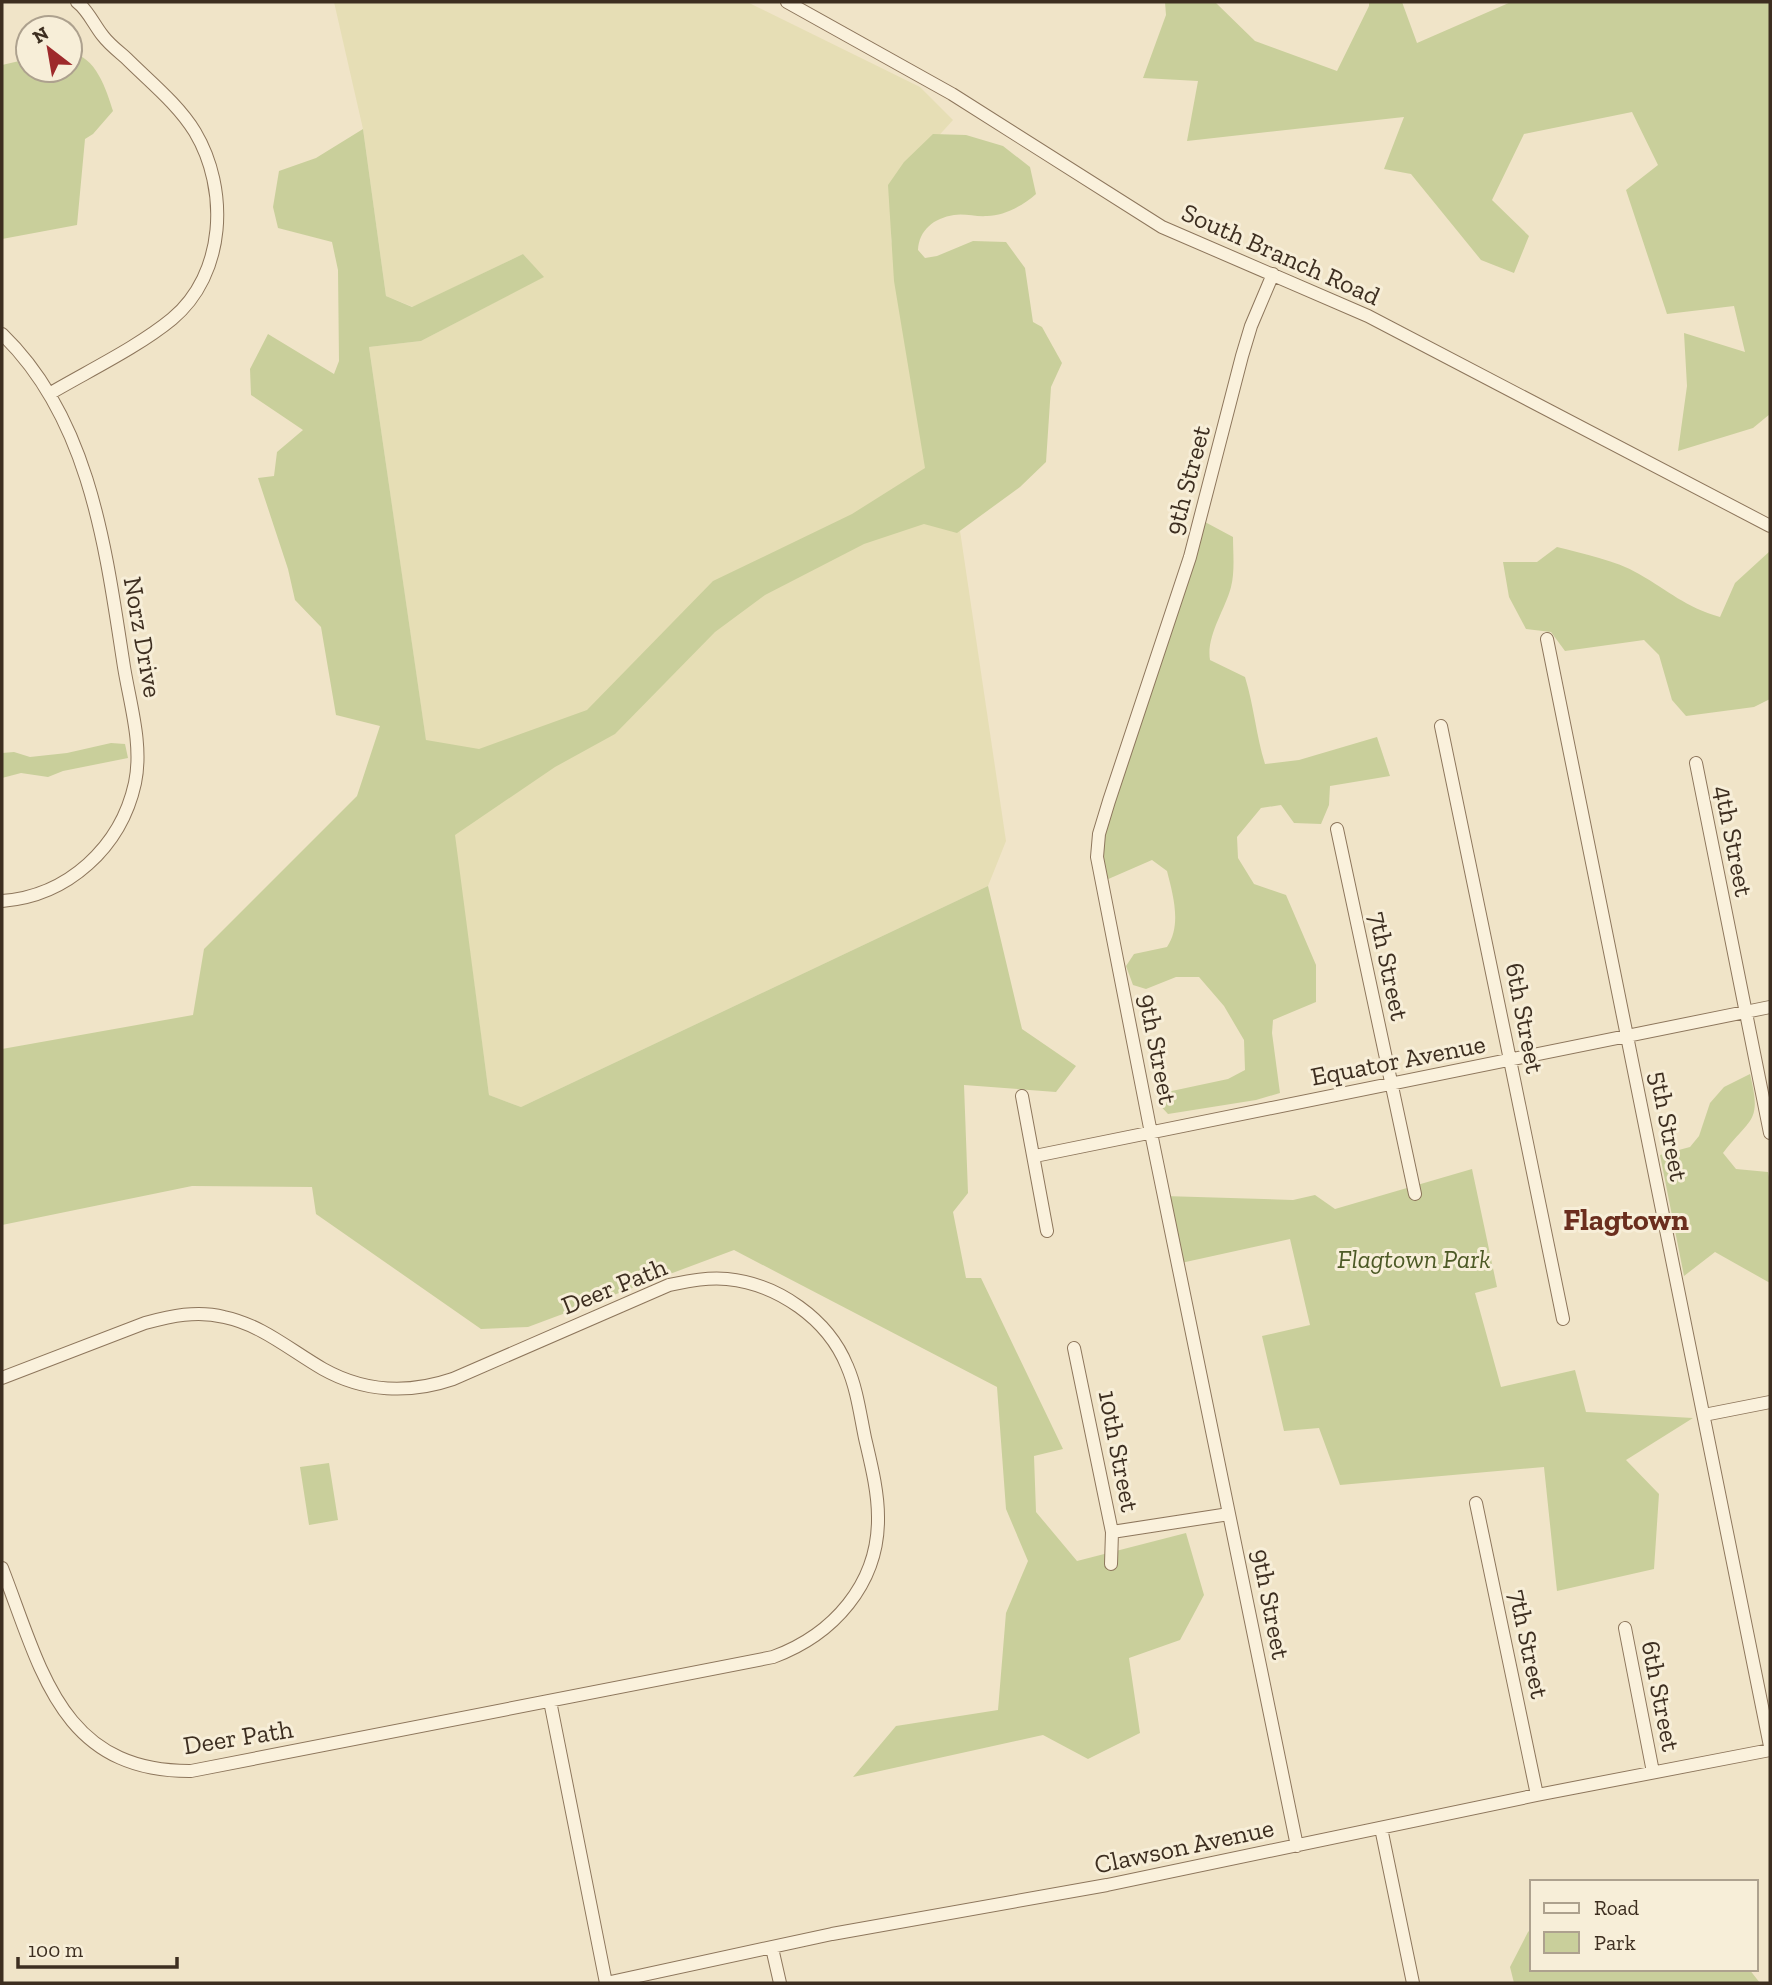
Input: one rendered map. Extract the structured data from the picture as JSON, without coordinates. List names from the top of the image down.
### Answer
{
  "streets": {
    "street": [
      "South Branch Road",
      "9th Street",
      "Norz Drive",
      "4th Street",
      "7th Street",
      "6th Street",
      "Equator Avenue",
      "5th Street",
      "Deer Path",
      "10th Street",
      "Clawson Avenue"
    ]
  },
  "crossings": [
    ["South Branch Road", "9th Street"],
    ["9th Street", "Equator Avenue"],
    ["9th Street", "Clawson Avenue"],
    ["4th Street", "Equator Avenue"],
    ["7th Street", "Equator Avenue"],
    ["7th Street", "Clawson Avenue"],
    ["6th Street", "Equator Avenue"],
    ["6th Street", "Clawson Avenue"],
    ["Equator Avenue", "5th Street"],
    ["5th Street", "Clawson Avenue"]
  ],
  "districts": ["Flagtown"],
  "parks": ["Flagtown Park"],
  "legend": ["Road", "Park"],
  "scale_bar": "100 m",
  "north": "top left"
}
